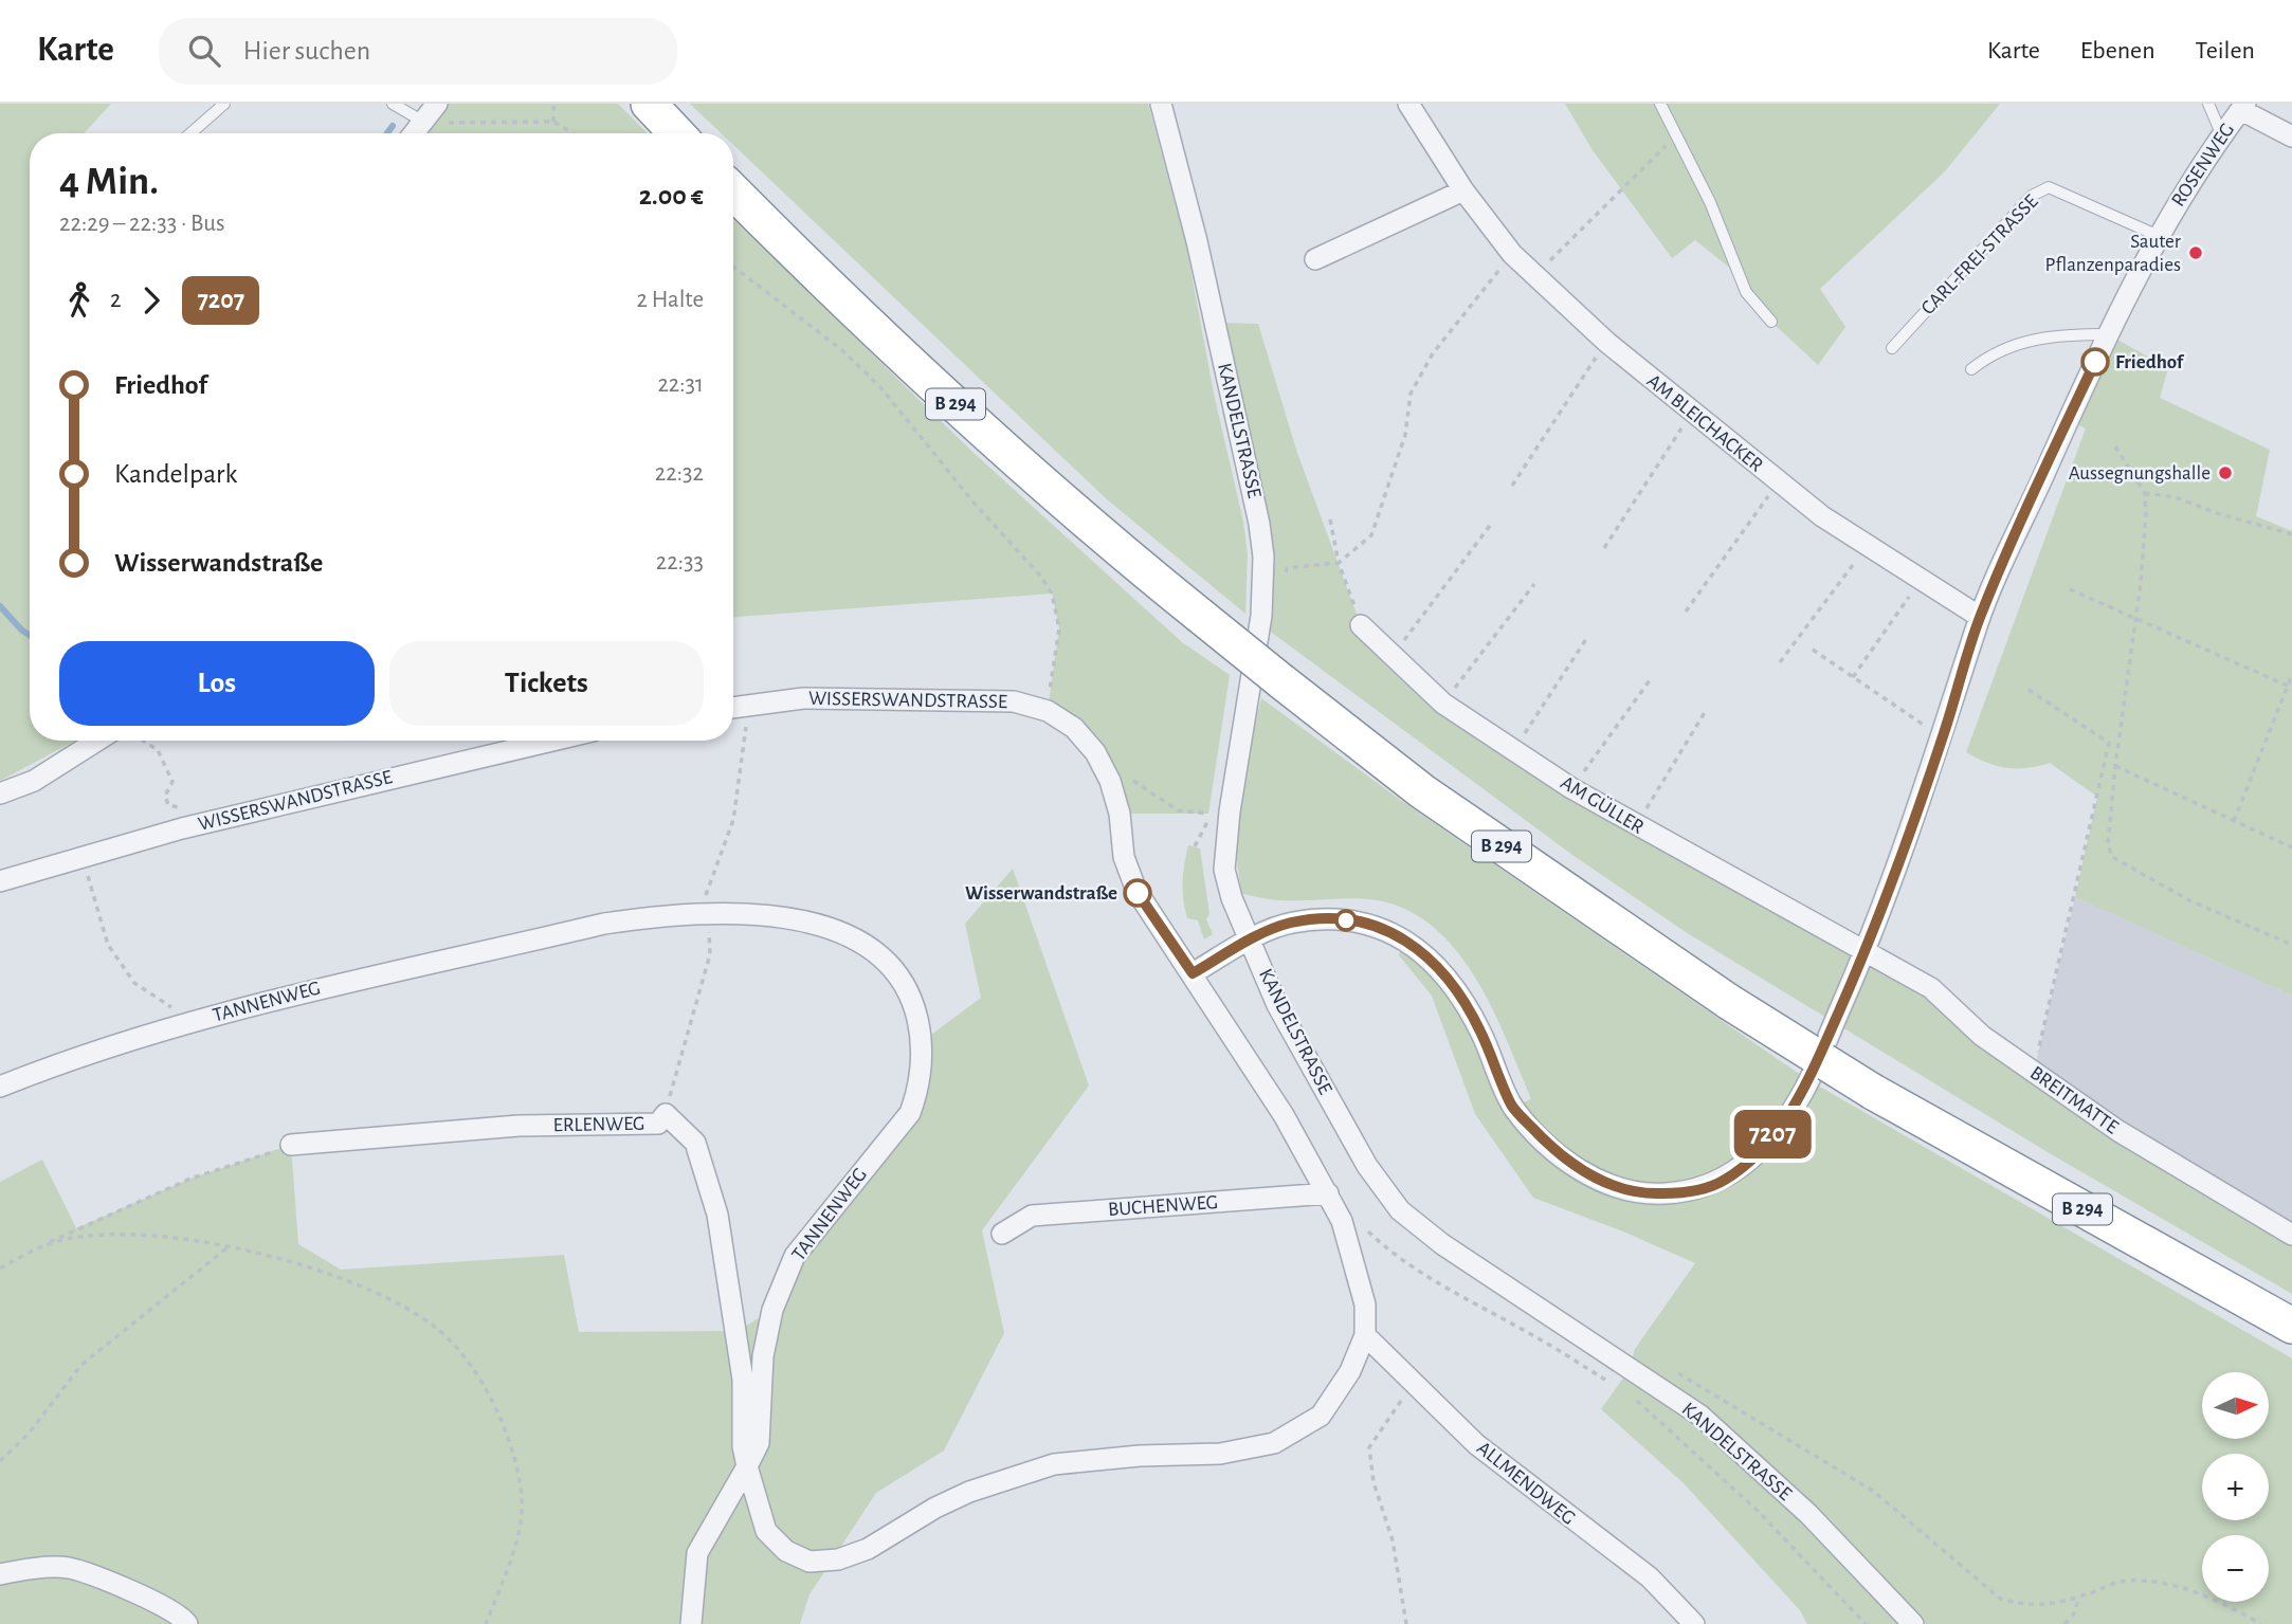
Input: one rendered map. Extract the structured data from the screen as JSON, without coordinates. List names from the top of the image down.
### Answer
{
  "streets": {
    "highway": ["B 294"],
    "street": [
      "ROSENWEG",
      "AM BLEICHACKER",
      "KANDELSTRASSE",
      "WISSERSWANDSTRASSE",
      "AM GÜLLER",
      "TANNENWEG",
      "BREITMATTE",
      "ERLENWEG",
      "BUCHENWEG",
      "ALLMENDWEG"
    ],
    "lane": ["CARL-FREI-STRASSE"]
  },
  "crossings": [
    ["ROSENWEG", "CARL-FREI-STRASSE"],
    ["ROSENWEG", "AM BLEICHACKER"],
    ["ROSENWEG", "KANDELSTRASSE"],
    ["ROSENWEG", "WISSERSWANDSTRASSE"],
    ["ROSENWEG", "AM GÜLLER"],
    ["ROSENWEG", "BREITMATTE"],
    ["AM GÜLLER", "BREITMATTE"],
    ["TANNENWEG", "ERLENWEG"]
  ],
  "places": [
    "Sauter Pflanzenparadies",
    "Friedhof",
    "Aussegnungshalle",
    "Wisserwandstraße"
  ],
  "lines": ["bus line 7207"],
  "north": "right",
  "page": {
    "header": "Karte",
    "search": "Hier suchen",
    "nav": ["Karte", "Ebenen", "Teilen"],
    "on_map": "7207",
    "heading": ["4 Min.", "22:29 – 22:33 · Bus", "2.00 €"],
    "legs": ["2", "7207", "2 Halte"],
    "list": [
      {
        "name": "Friedhof",
        "value": "22:31"
      },
      {
        "name": "Kandelpark",
        "value": "22:32"
      },
      {
        "name": "Wisserwandstraße",
        "value": "22:33"
      }
    ],
    "buttons": ["Los", "Tickets"],
    "map_buttons": ["+", "−"]
  }
}
